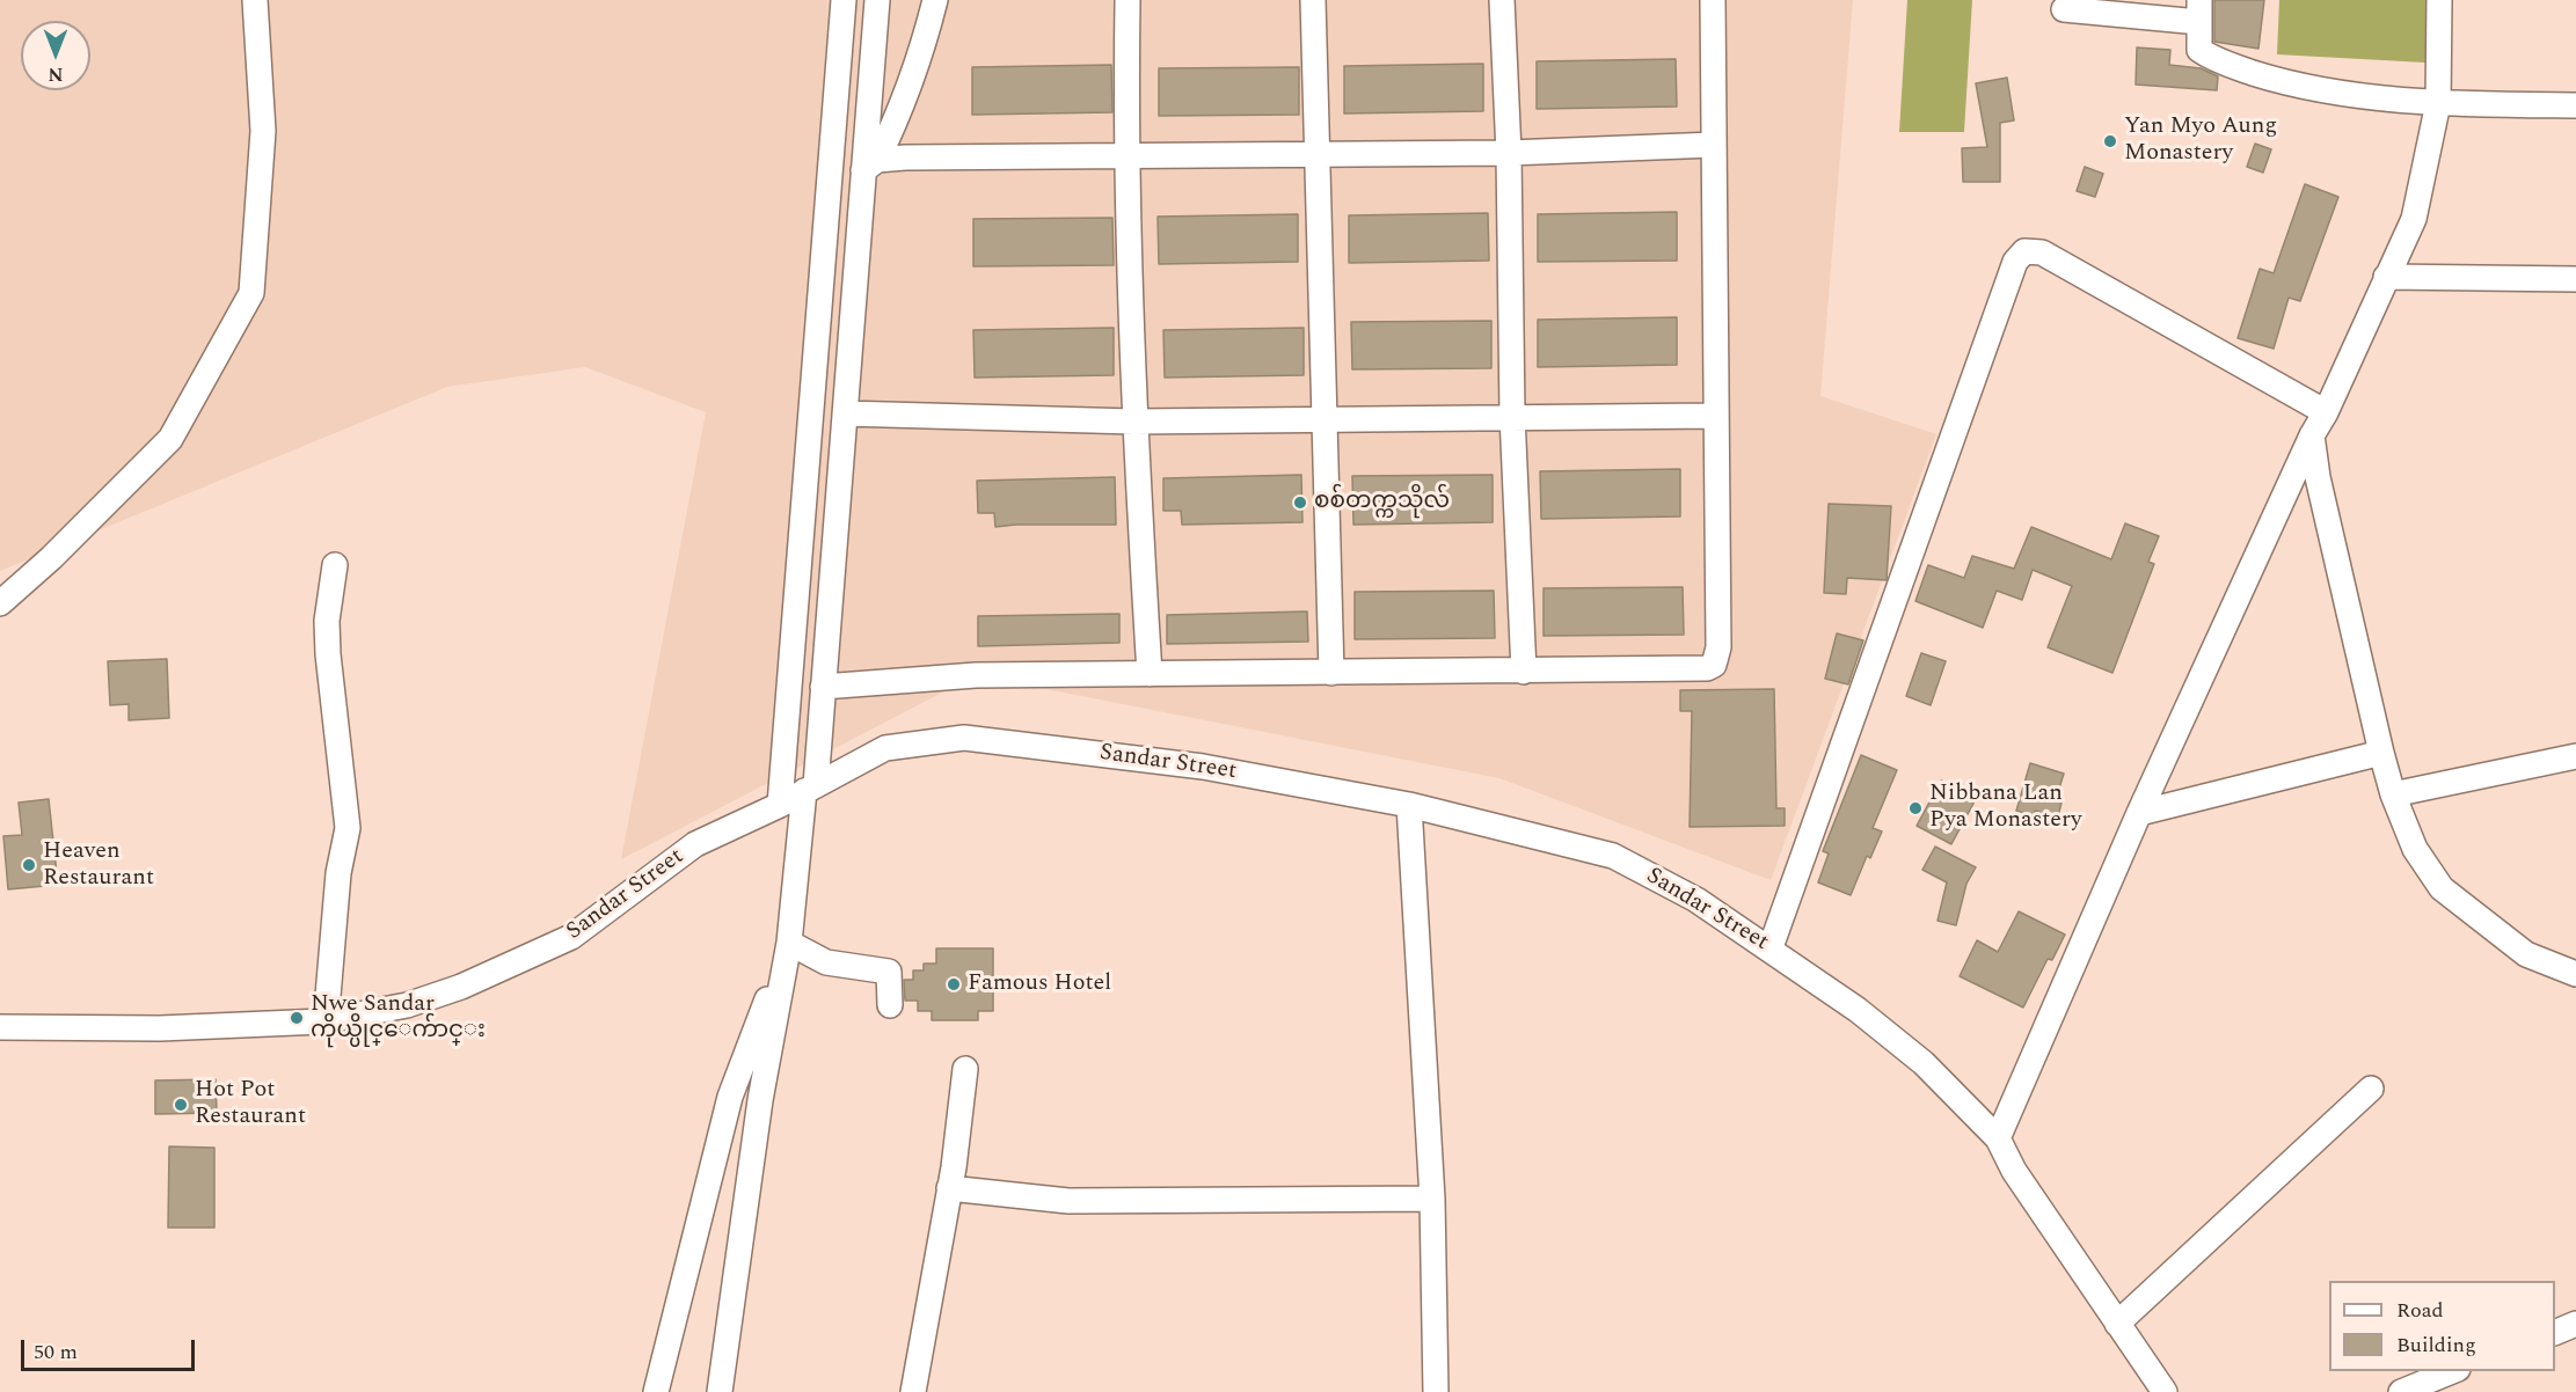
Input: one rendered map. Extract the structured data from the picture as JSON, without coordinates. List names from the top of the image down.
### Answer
{
  "streets": {
    "street": ["Sandar Street"]
  },
  "places": [
    "Yan Myo Aung Monastery",
    "စစ်‌တက္ကသိုလ်",
    "Nibbana Lan Pya Monastery",
    "Heaven Restaurant",
    "Famous Hotel",
    "Nwe Sandar ကိုယ္ပိုင္ေက်ာင္း",
    "Hot Pot Restaurant"
  ],
  "legend": ["Road", "Building"],
  "scale_bar": "50 m",
  "north": "bottom"
}
